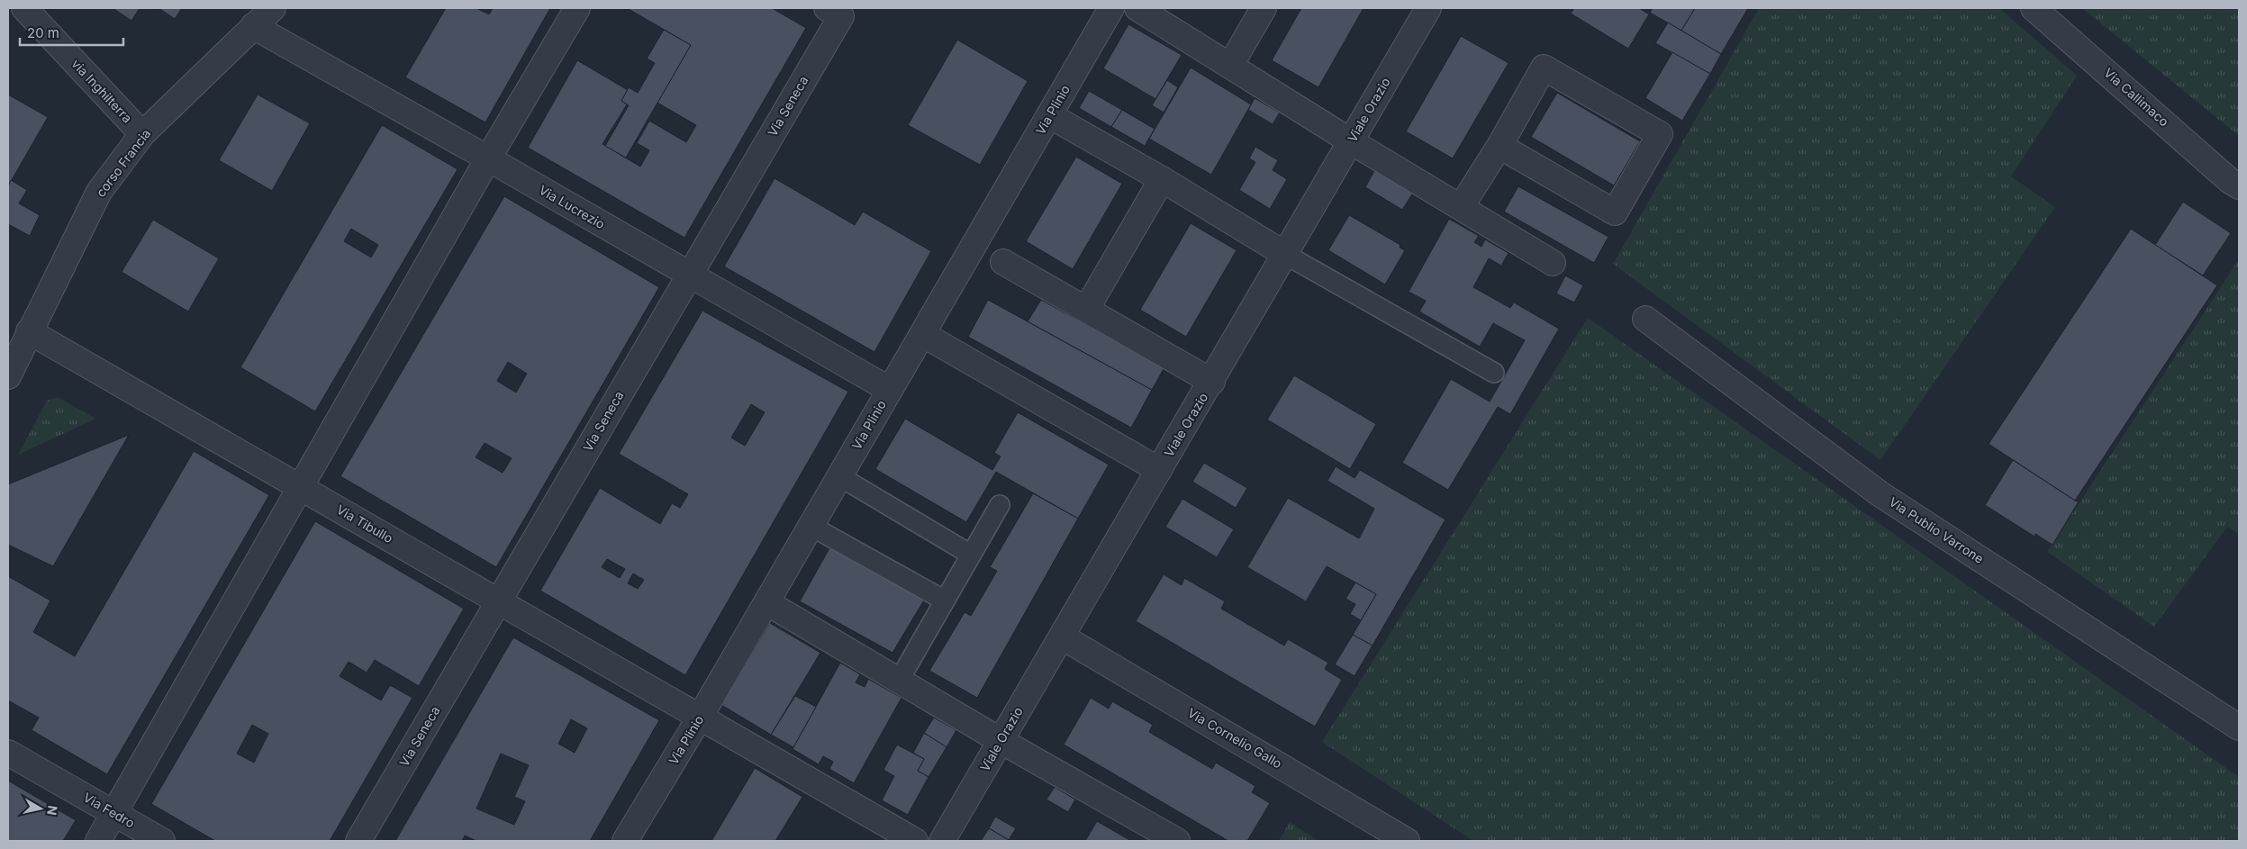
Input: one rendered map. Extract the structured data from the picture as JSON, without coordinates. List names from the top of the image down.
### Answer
{
  "streets": {
    "street": [
      "via Inghilterra",
      "Via Callimaco",
      "Via Seneca",
      "Via Plinio",
      "Viale Orazio",
      "corso Francia",
      "Via Lucrezio",
      "Via Tibullo",
      "Via Publio Varrone",
      "Via Cornelio Gallo",
      "Via Fedro"
    ]
  },
  "crossings": [
    ["via Inghilterra", "corso Francia"],
    ["Via Seneca", "Via Lucrezio"],
    ["Via Seneca", "Via Tibullo"],
    ["Via Plinio", "Via Lucrezio"],
    ["Via Plinio", "Via Tibullo"],
    ["Viale Orazio", "Via Cornelio Gallo"],
    ["corso Francia", "Via Lucrezio"],
    ["corso Francia", "Via Tibullo"]
  ],
  "scale_bar": "20 m",
  "north": "right"
}
